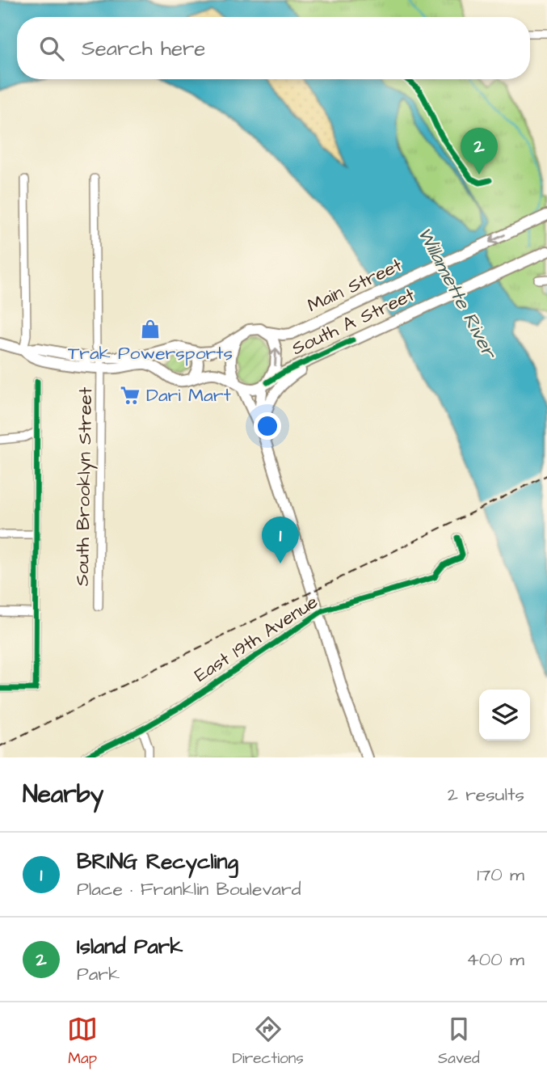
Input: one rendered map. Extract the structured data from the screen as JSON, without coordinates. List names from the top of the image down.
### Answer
{
  "streets": {
    "main road": ["Main Street", "South A Street"],
    "street": ["South Brooklyn Street", "East 19th Avenue"]
  },
  "crossings": [
    ["Main Street", "South A Street"]
  ],
  "one_way": ["Main Street"],
  "water": ["Willamette River"],
  "places": {
    "shop": ["Trak Powersports"],
    "supermarket": ["Dari Mart"]
  },
  "page": {
    "search": "Search here",
    "pins": ["2", "1"],
    "heading": ["Nearby", "2 results"],
    "list": [
      {
        "mark": "1",
        "name": "BRING Recycling",
        "note": "Place · Franklin Boulevard",
        "value": "170 m"
      },
      {
        "mark": "2",
        "name": "Island Park",
        "note": "Park",
        "value": "400 m"
      }
    ],
    "nav": ["Map", "Directions", "Saved"]
  }
}
